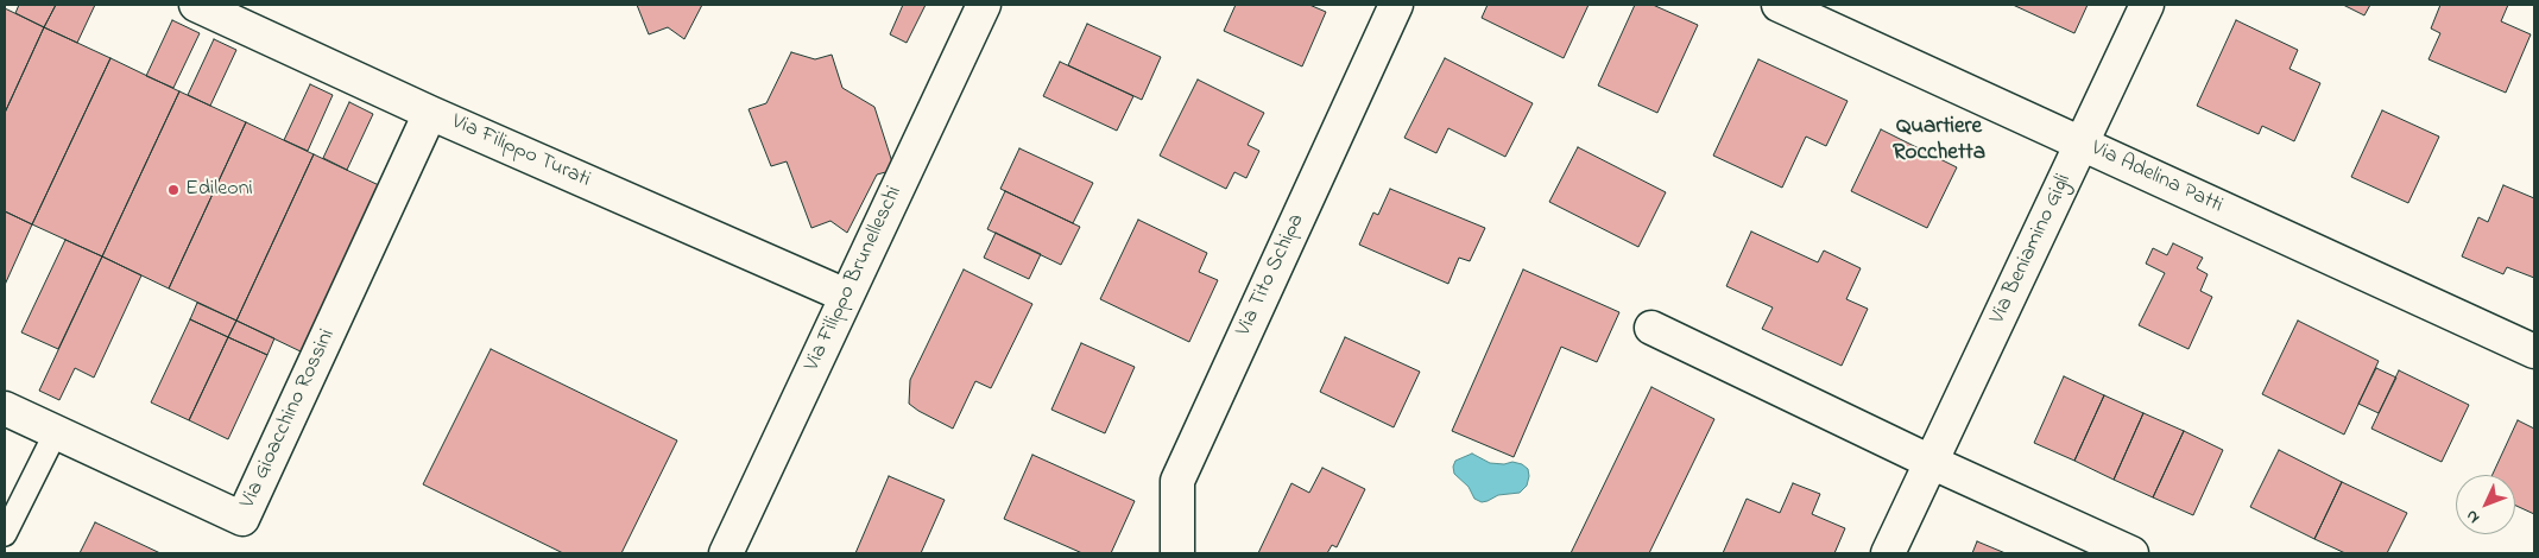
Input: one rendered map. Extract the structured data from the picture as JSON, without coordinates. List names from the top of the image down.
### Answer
{
  "streets": {
    "street": [
      "Via Filippo Turati",
      "Via Adelina Patti",
      "Via Beniamino Gigli",
      "Via Tito Schipa",
      "Via Filippo Brunelleschi",
      "Via Gioacchino Rossini"
    ]
  },
  "crossings": [
    ["Via Filippo Turati", "Via Filippo Brunelleschi"],
    ["Via Filippo Turati", "Via Gioacchino Rossini"],
    ["Via Adelina Patti", "Via Beniamino Gigli"]
  ],
  "districts": ["Quartiere Rocchetta"],
  "places": ["Edileoni"],
  "north": "bottom left"
}
